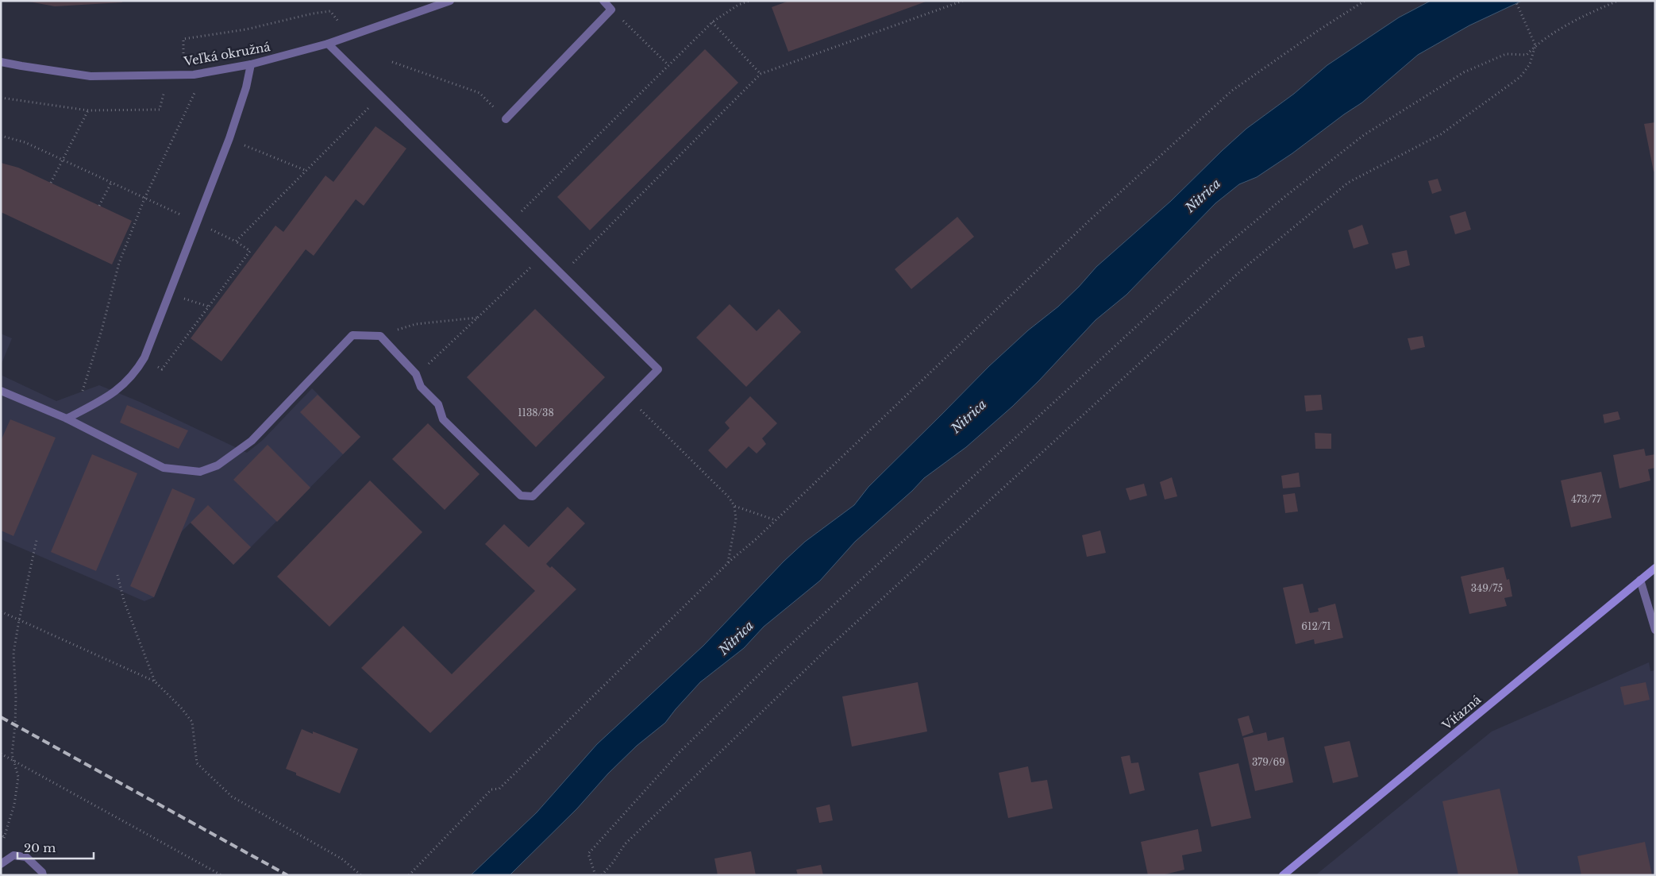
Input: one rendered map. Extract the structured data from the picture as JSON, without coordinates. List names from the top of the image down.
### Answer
{
  "streets": {
    "main road": ["Víťazná"],
    "street": ["Veľká okružná"]
  },
  "water": ["Nitrica"],
  "house_numbers": [
    "1138/38",
    "473/77",
    "349/75",
    "612/71",
    "379/69"
  ],
  "scale_bar": "20 m"
}
